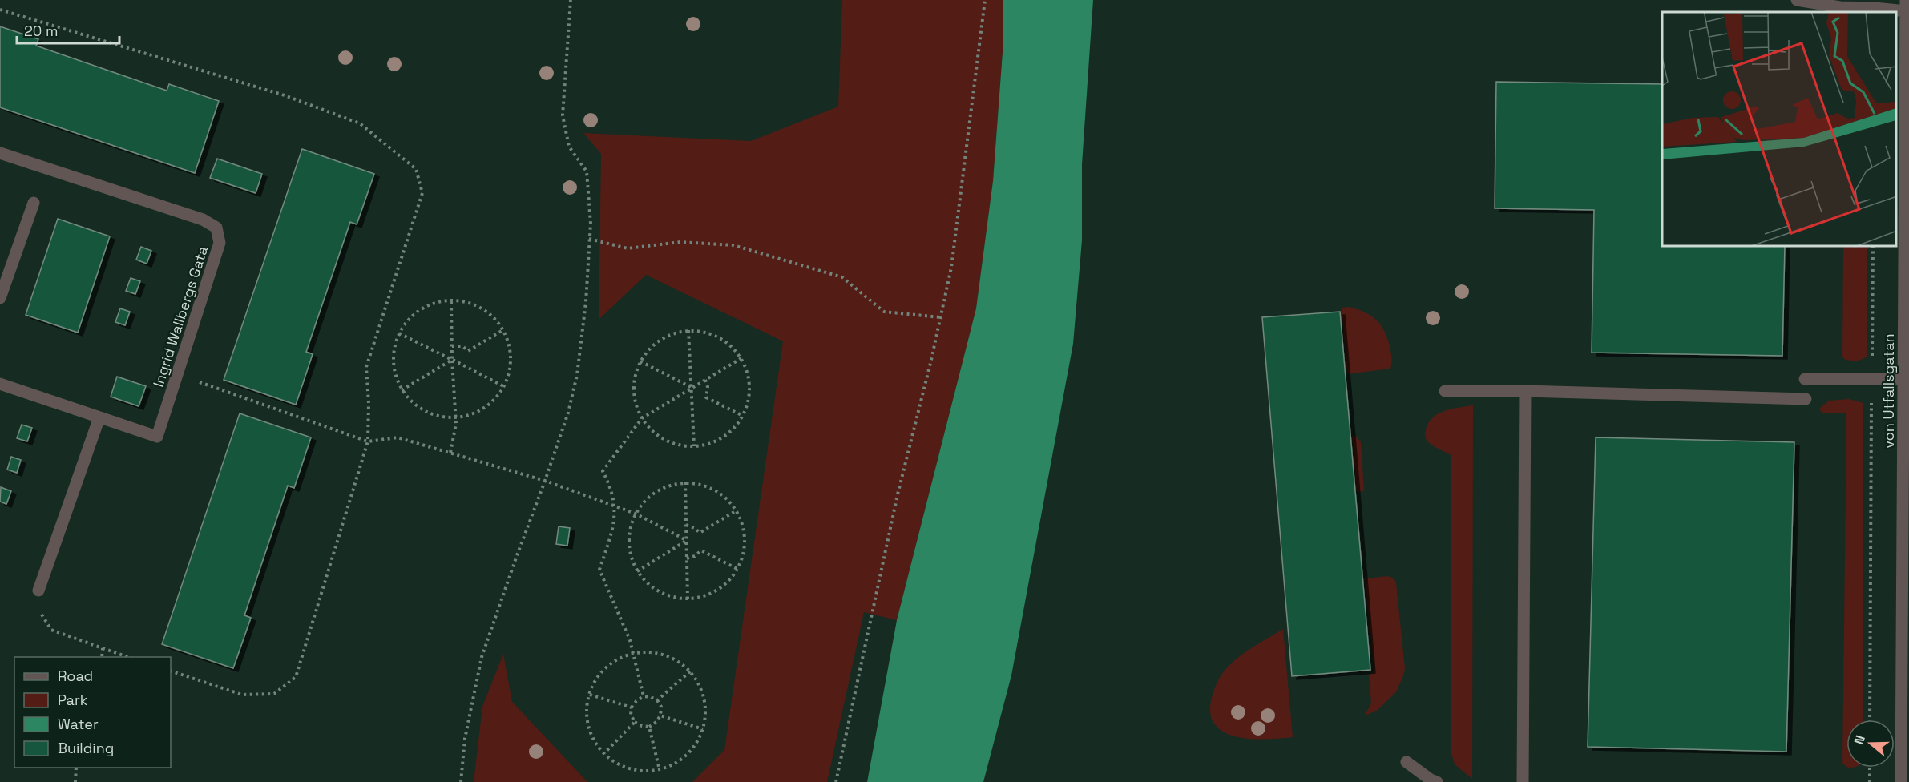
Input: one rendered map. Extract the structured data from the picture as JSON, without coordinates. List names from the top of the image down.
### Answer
{
  "streets": {
    "street": ["Ingrid Wallbergs Gata", "von Utfallsgatan"]
  },
  "legend": [
    "Road",
    "Park",
    "Water",
    "Building"
  ],
  "scale_bar": "20 m",
  "north": "left"
}
